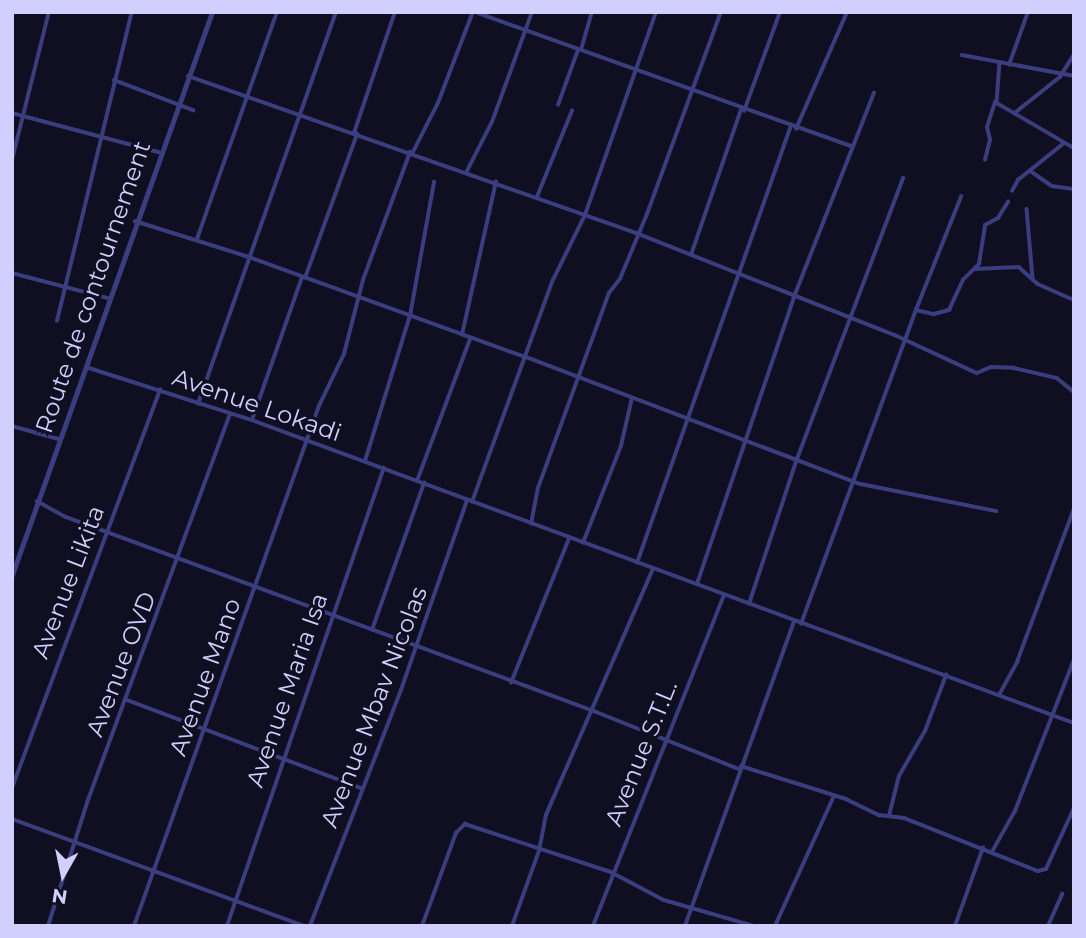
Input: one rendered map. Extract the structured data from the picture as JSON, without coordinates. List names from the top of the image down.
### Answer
{
  "streets": {
    "street": [
      "Route de contournement",
      "Avenue Lokadi",
      "Avenue Likita",
      "Avenue OVD",
      "Avenue Mano",
      "Avenue Maria Isa",
      "Avenue Mbav Nicolas",
      "Avenue S.T.L."
    ]
  },
  "crossings": [
    ["Route de contournement", "Avenue Lokadi"],
    ["Avenue Lokadi", "Avenue Likita"],
    ["Avenue Lokadi", "Avenue OVD"],
    ["Avenue Lokadi", "Avenue Mano"],
    ["Avenue Lokadi", "Avenue Maria Isa"],
    ["Avenue Lokadi", "Avenue Mbav Nicolas"],
    ["Avenue Lokadi", "Avenue S.T.L."]
  ],
  "north": "bottom"
}
